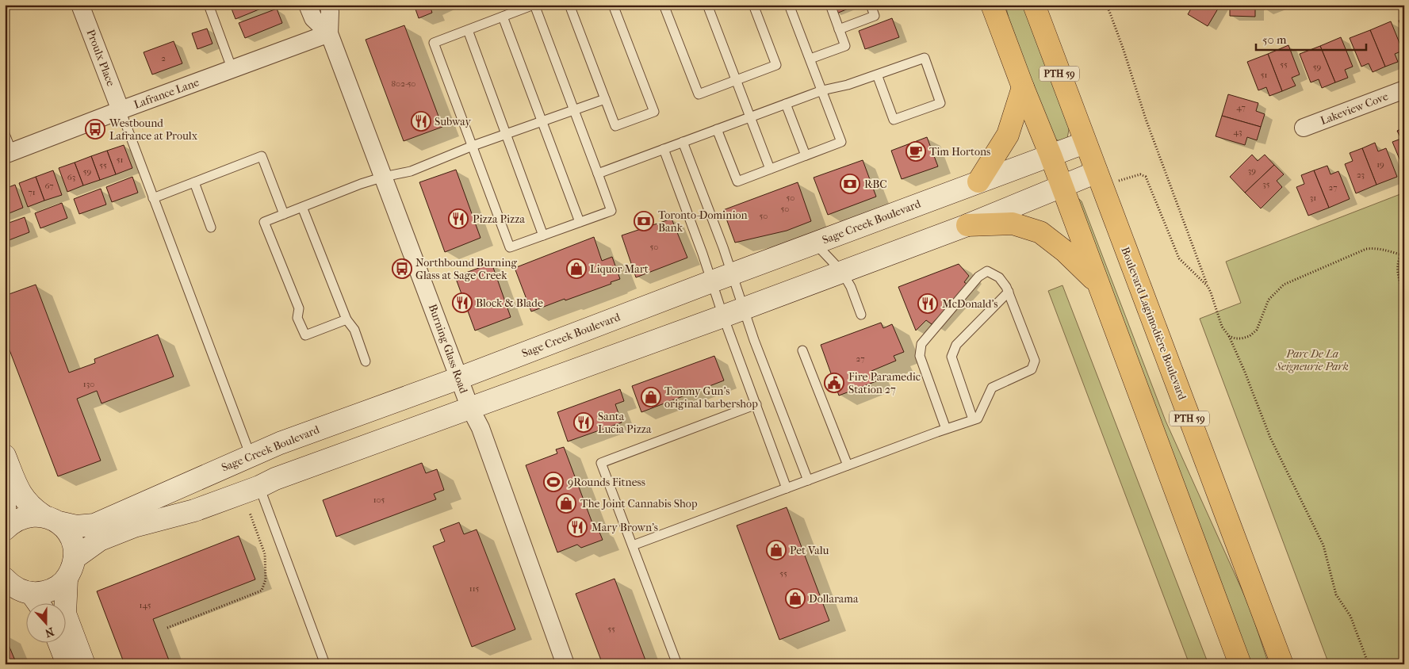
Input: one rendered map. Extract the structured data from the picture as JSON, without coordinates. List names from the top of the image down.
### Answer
{
  "streets": {
    "main road": ["PTH 59", "Boulevard Lagimodière Boulevard"],
    "street": [
      "Proulx Place",
      "Lafrance Lane",
      "Lakeview Cove",
      "Sage Creek Boulevard",
      "Burning Glass Road"
    ]
  },
  "crossings": [
    ["Proulx Place", "Lafrance Lane"],
    ["Lafrance Lane", "Burning Glass Road"],
    ["Sage Creek Boulevard", "Boulevard Lagimodière Boulevard"],
    ["Sage Creek Boulevard", "Burning Glass Road"]
  ],
  "parks": ["Parc De La Seigneurie Park"],
  "places": {
    "restaurant": [
      "Subway",
      "Pizza Pizza",
      "Block & Blade",
      "McDonald's",
      "Santa Lucia Pizza",
      "Mary Brown's"
    ],
    "bus stop": ["Westbound Lafrance at Proulx", "Northbound Burning Glass at Sage Creek"],
    "cafe": ["Tim Hortons"],
    "bank": ["RBC", "Toronto-Dominion Bank"],
    "shop": [
      "Liquor Mart",
      "Tommy Gun's original barbershop",
      "The Joint Cannabis Shop",
      "Pet Valu",
      "Dollarama"
    ],
    "public building": ["Fire Paramedic Station 27"],
    "sports": ["9Rounds Fitness"]
  },
  "house_numbers": [
    "2",
    "55",
    "59",
    "51",
    "802-50",
    "47",
    "43",
    "51",
    "19",
    "55",
    "39",
    "59",
    "23",
    "63",
    "35",
    "67",
    "27",
    "71",
    "50",
    "31",
    "50",
    "50",
    "50",
    "27",
    "130",
    "105",
    "55",
    "115",
    "145",
    "55"
  ],
  "scale_bar": "50 m",
  "north": "bottom"
}
